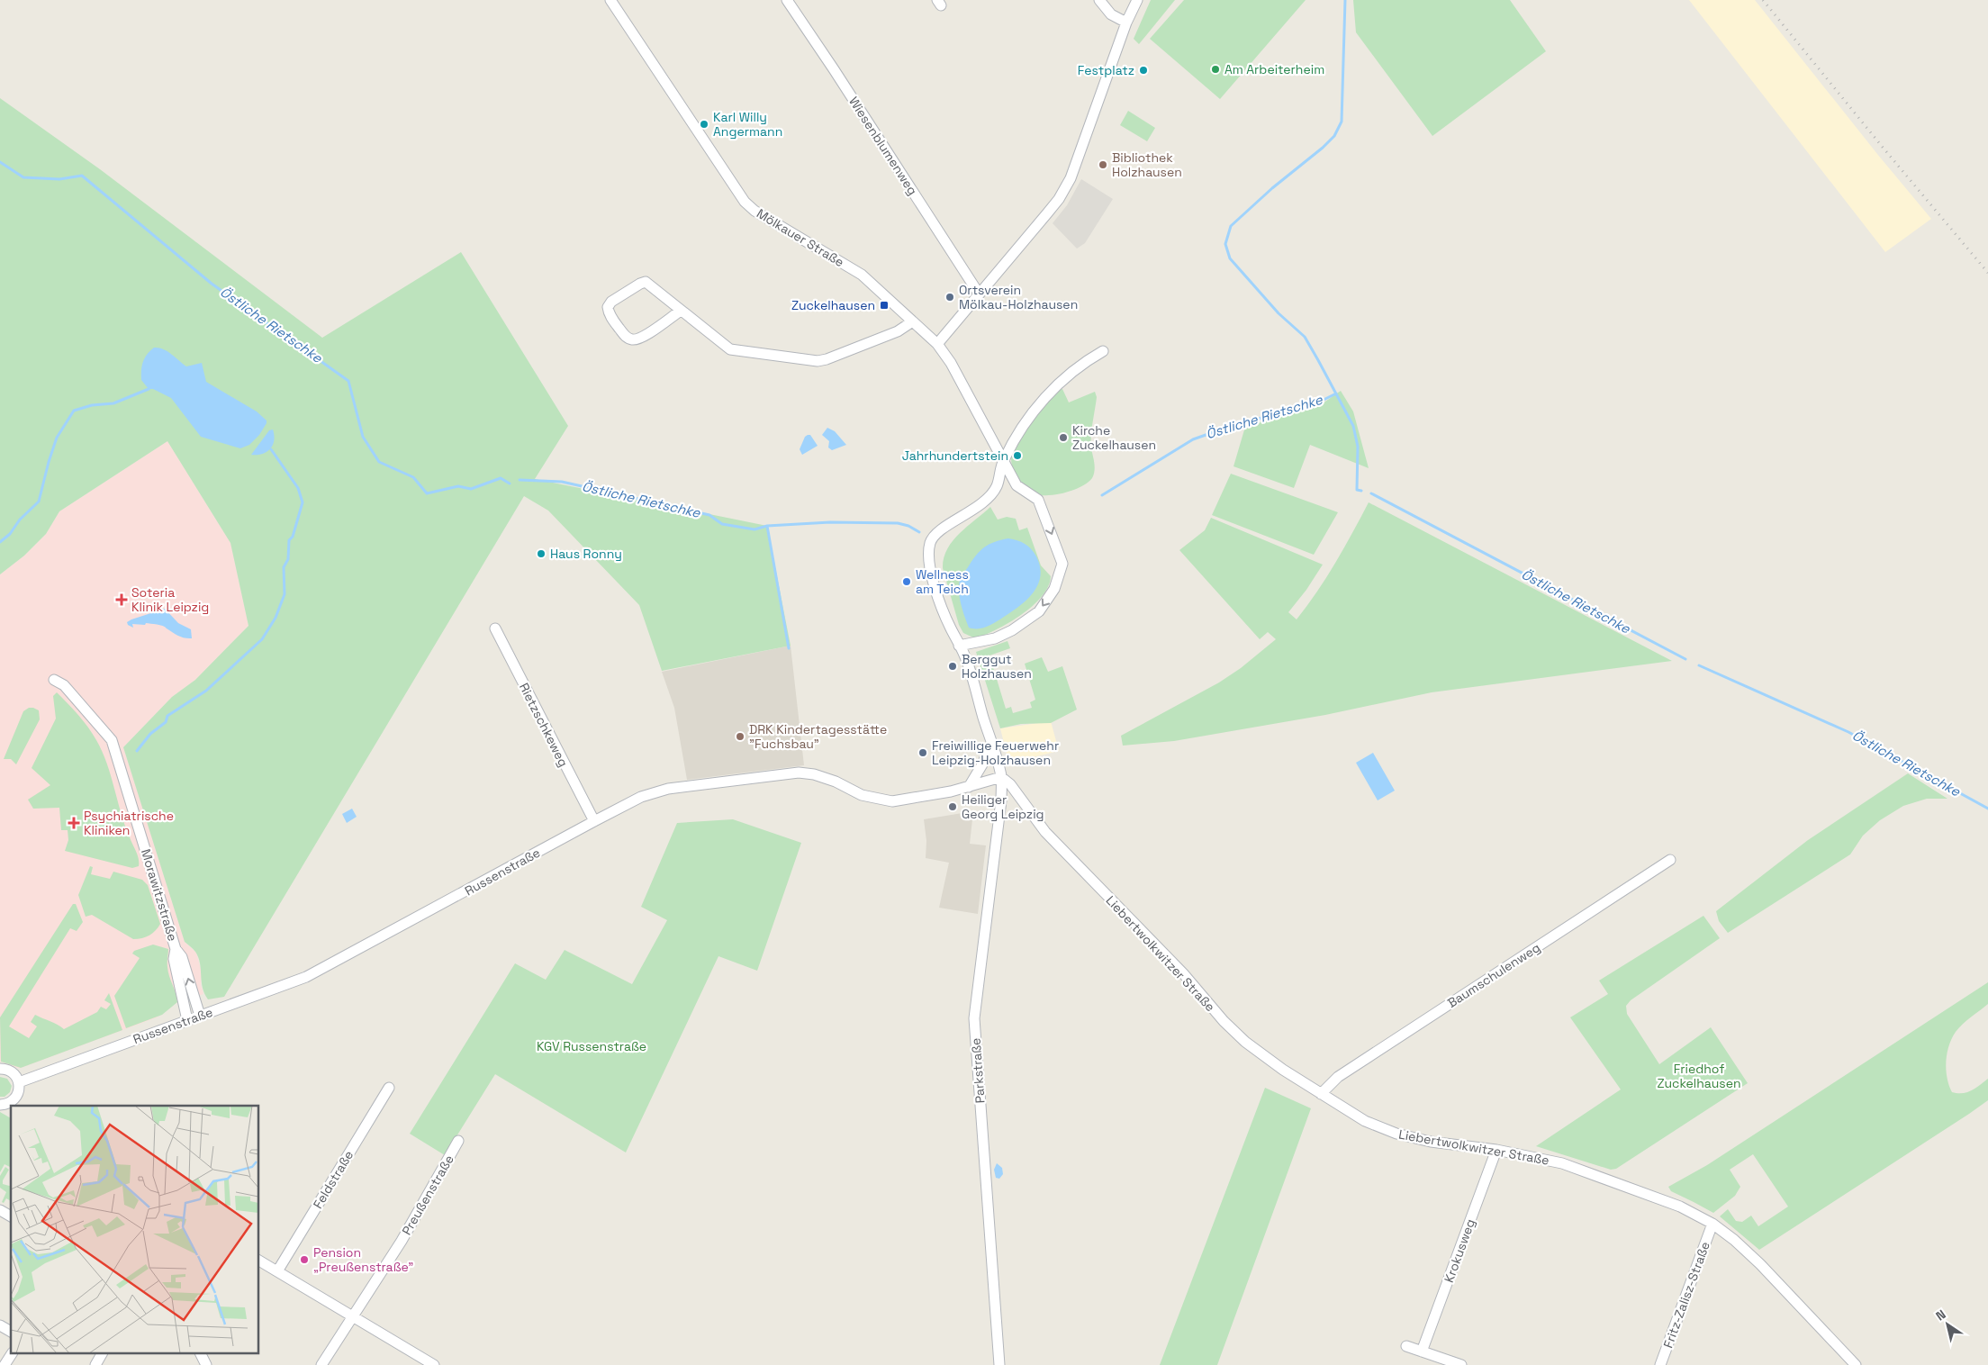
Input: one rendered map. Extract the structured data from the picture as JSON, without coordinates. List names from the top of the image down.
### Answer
{
  "streets": {
    "street": [
      "Wiesenblumenweg",
      "Mölkauer Straße",
      "Rietzschkeweg",
      "Russenstraße",
      "Morawitzstraße",
      "Liebertwolkwitzer Straße",
      "Baumschulenweg",
      "Parkstraße",
      "Feldstraße",
      "Preußenstraße",
      "Krokusweg",
      "Fritz-Zalisz-Straße"
    ]
  },
  "crossings": [
    ["Rietzschkeweg", "Russenstraße"],
    ["Russenstraße", "Morawitzstraße"],
    ["Russenstraße", "Liebertwolkwitzer Straße"],
    ["Russenstraße", "Parkstraße"],
    ["Liebertwolkwitzer Straße", "Baumschulenweg"],
    ["Liebertwolkwitzer Straße", "Parkstraße"],
    ["Liebertwolkwitzer Straße", "Krokusweg"],
    ["Liebertwolkwitzer Straße", "Fritz-Zalisz-Straße"]
  ],
  "water": ["Östliche Rietschke"],
  "parks": ["KGV Russenstraße", "Friedhof Zuckelhausen"],
  "places": {
    "other": [
      "Am Arbeiterheim",
      "Festplatz",
      "Karl Willy Angermann",
      "Bibliothek Holzhausen",
      "Ortsverein Mölkau-Holzhausen",
      "Kirche Zuckelhausen",
      "Jahrhundertstein",
      "Haus Ronny",
      "Wellness am Teich",
      "Berggut Holzhausen",
      "DRK Kindertagesstätte \"Fuchsbau\"",
      "Freiwillige Feuerwehr Leipzig-Holzhausen",
      "Heiliger Georg Leipzig",
      "Pension „Preußenstraße\""
    ],
    "transit": ["Zuckelhausen"],
    "health": ["Soteria Klinik Leipzig", "Psychiatrische Kliniken"]
  },
  "north": "top left"
}
